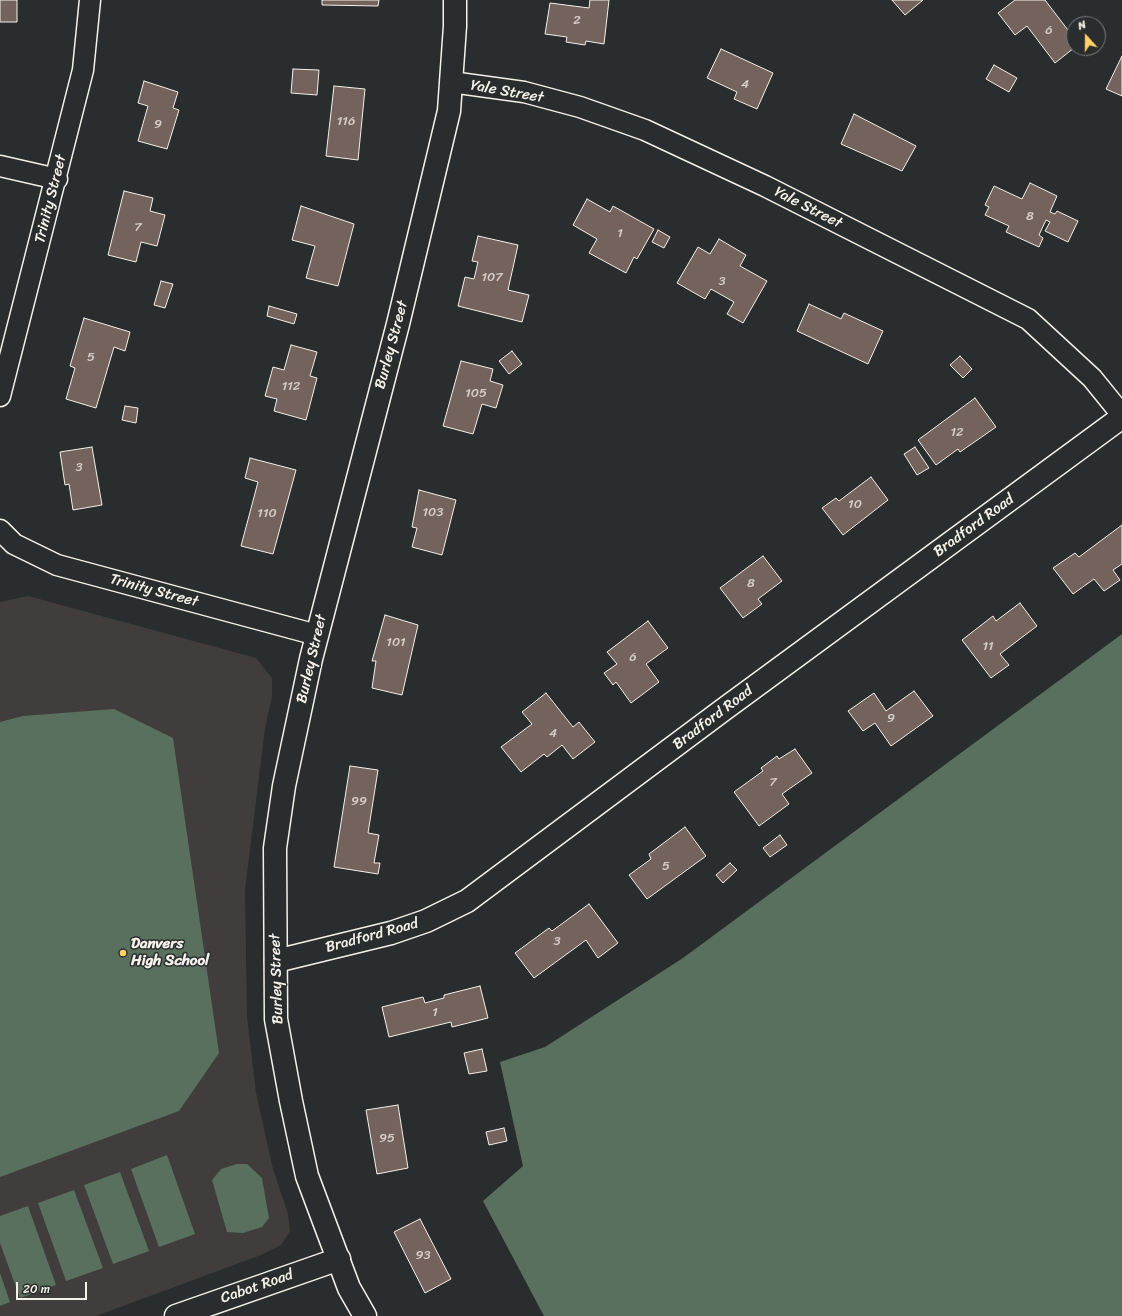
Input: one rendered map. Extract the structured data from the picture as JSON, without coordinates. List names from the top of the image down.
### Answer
{
  "streets": {
    "main road": ["Burley Street", "Bradford Road", "Cabot Road"],
    "street": ["Yale Street", "Trinity Street"]
  },
  "crossings": [
    ["Yale Street", "Burley Street"],
    ["Yale Street", "Bradford Road"],
    ["Trinity Street", "Burley Street"],
    ["Burley Street", "Bradford Road"],
    ["Burley Street", "Cabot Road"]
  ],
  "places": ["Danvers High School"],
  "house_numbers": [
    "2",
    "6",
    "4",
    "116",
    "9",
    "8",
    "7",
    "1",
    "107",
    "3",
    "5",
    "112",
    "105",
    "12",
    "3",
    "10",
    "103",
    "110",
    "8",
    "101",
    "11",
    "6",
    "9",
    "4",
    "7",
    "99",
    "5",
    "3",
    "1",
    "95",
    "93"
  ],
  "scale_bar": "20 m",
  "north": "top"
}
